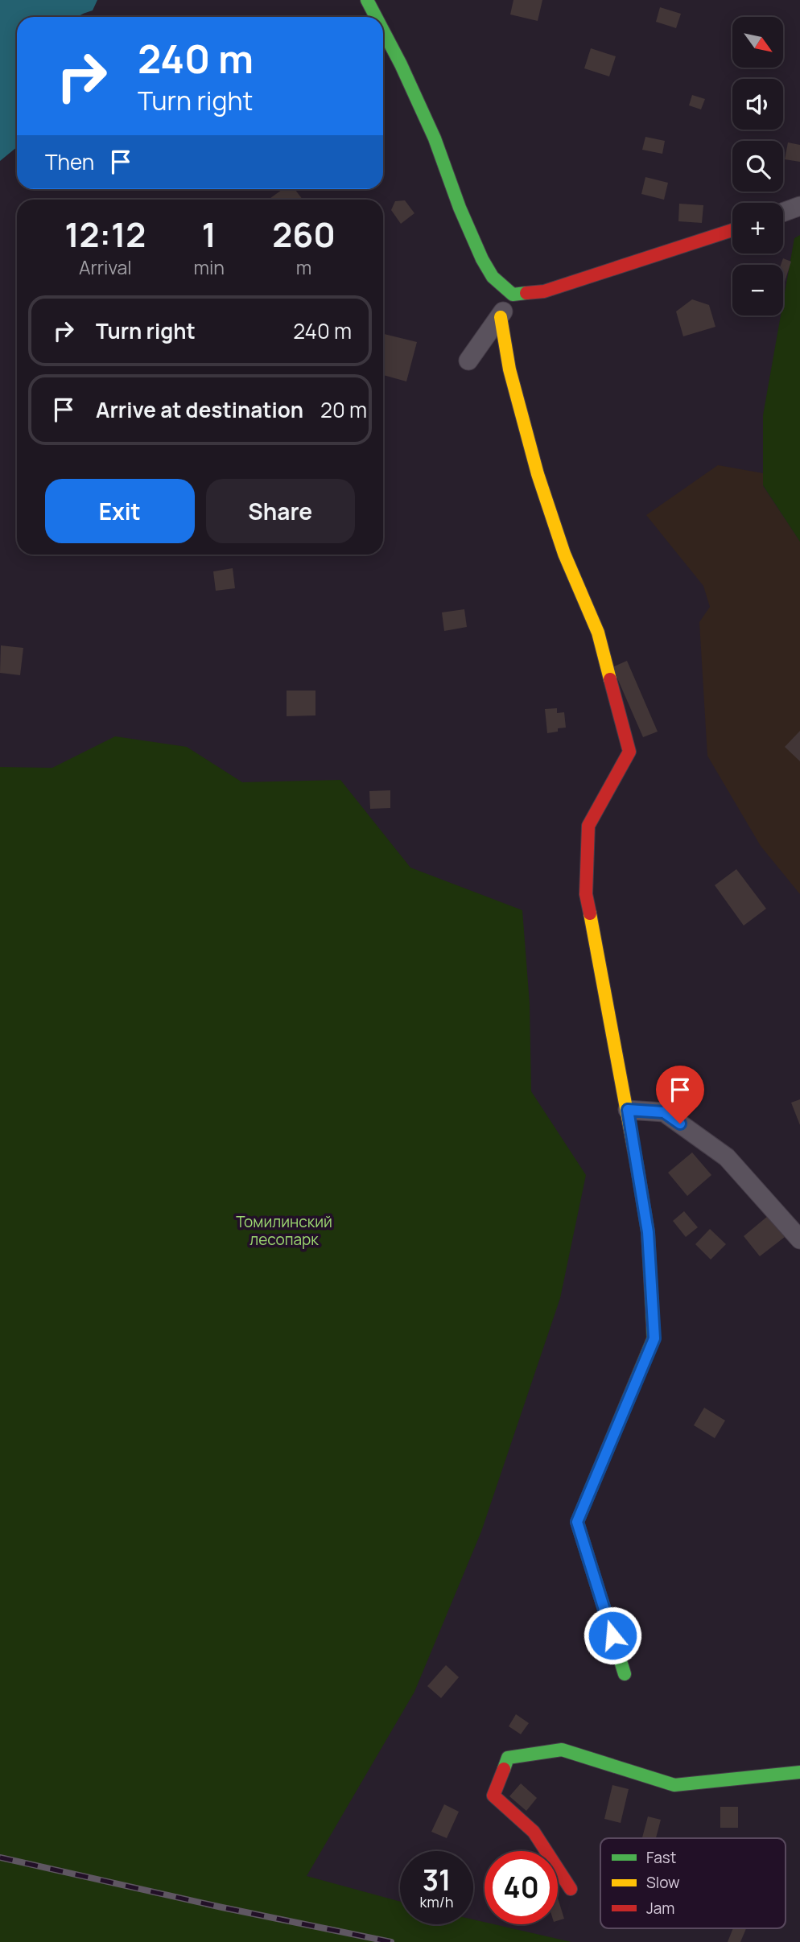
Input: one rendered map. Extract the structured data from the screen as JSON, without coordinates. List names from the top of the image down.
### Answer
{
  "parks": ["Томилинский лесопарк"],
  "legend": ["Fast", "Slow", "Jam"],
  "north": "bottom right",
  "page": {
    "map_buttons": ["+", "−"],
    "turn": ["240 m", "Turn right"],
    "then": "Then",
    "eta": [
      "12:12",
      "Arrival",
      "1",
      "min",
      "260",
      "m"
    ],
    "list": [
      {
        "name": "Turn right",
        "value": "240 m"
      },
      {
        "name": "Arrive at destination",
        "value": "20 m"
      }
    ],
    "buttons": ["Exit", "Share"],
    "speed": "31 km/h",
    "limit": "40"
  }
}
